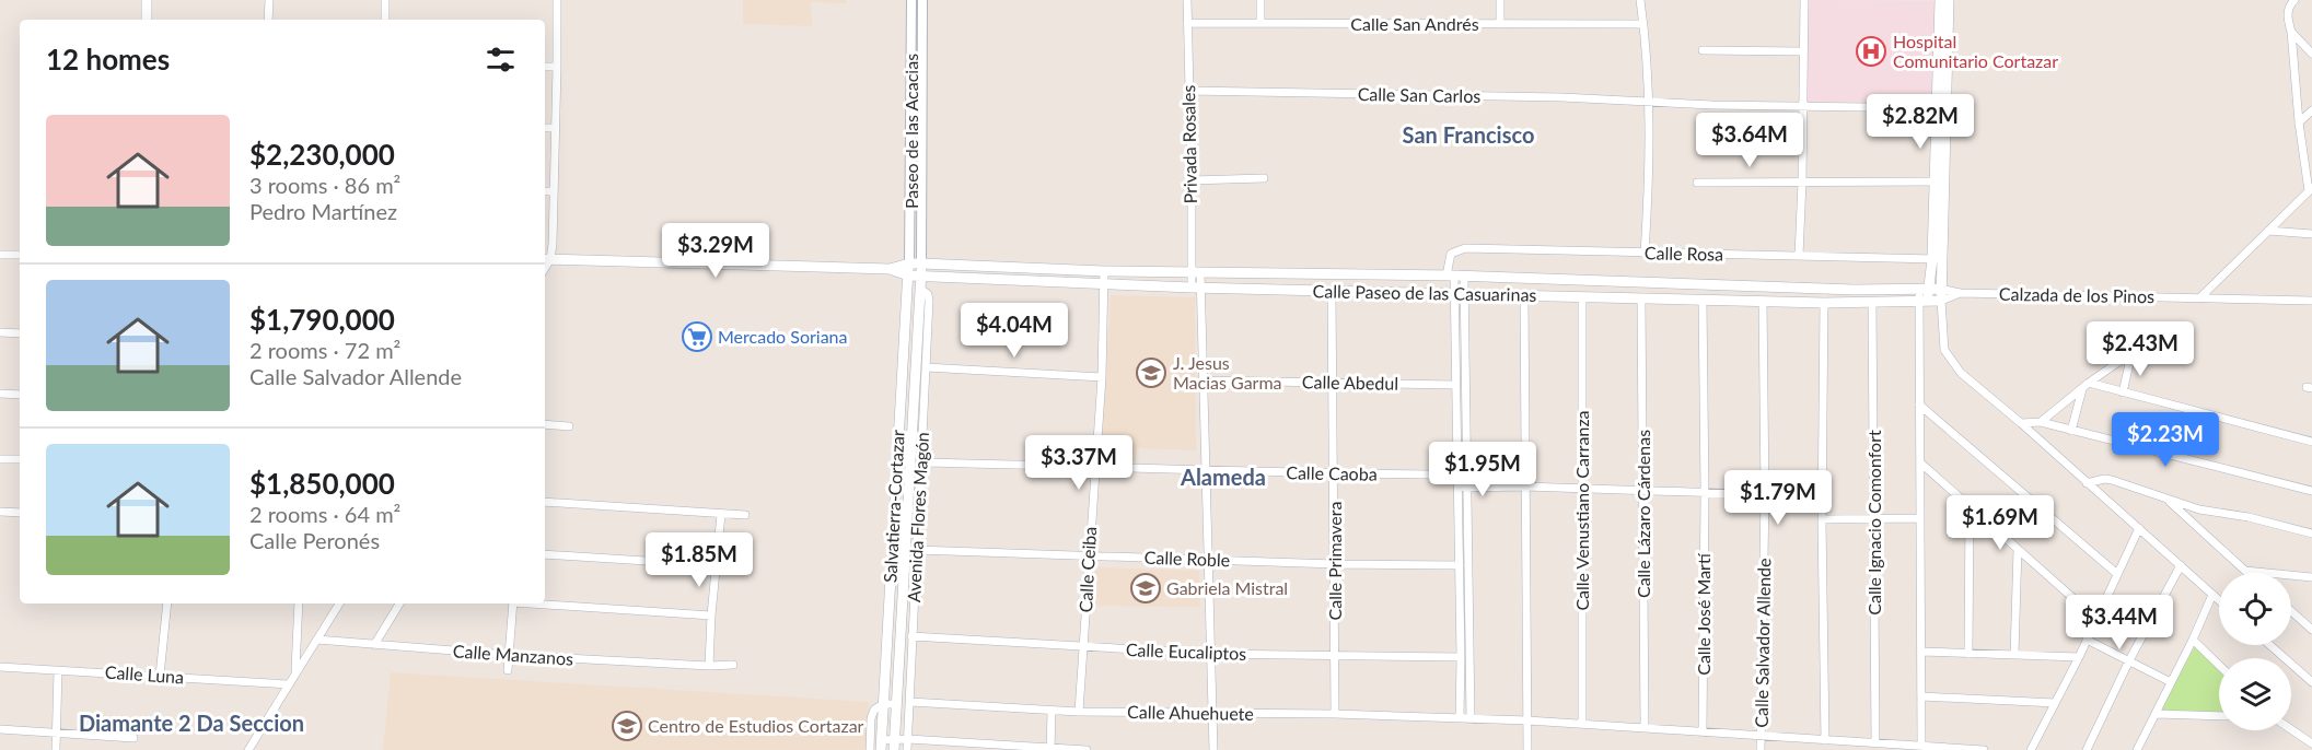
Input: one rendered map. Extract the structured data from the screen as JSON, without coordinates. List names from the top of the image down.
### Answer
{
  "streets": {
    "main road": ["Calle Paseo de las Casuarinas", "Salvatierra-Cortazar"],
    "street": [
      "Calle San Andrés",
      "Calle San Carlos",
      "Paseo de las Acacias",
      "Privada Rosales",
      "Calle Rosa",
      "Calzada de los Pinos",
      "Calle Abedul",
      "Calle Caoba",
      "Calle Venustiano Carranza",
      "Calle Lázaro Cárdenas",
      "Avenida Flores Magón",
      "Calle Ignacio Comonfort",
      "Calle Roble",
      "Calle Primavera",
      "Calle Ceiba",
      "Calle José Martí",
      "Calle Salvador Allende",
      "Calle Eucaliptos",
      "Calle Manzanos",
      "Calle Luna",
      "Calle Ahuehuete"
    ]
  },
  "crossings": [
    ["Calle San Andrés", "Privada Rosales"],
    ["Calle San Carlos", "Privada Rosales"],
    ["Paseo de las Acacias", "Calle Paseo de las Casuarinas"],
    ["Paseo de las Acacias", "Salvatierra-Cortazar"],
    ["Privada Rosales", "Calle Paseo de las Casuarinas"],
    ["Privada Rosales", "Calle Abedul"],
    ["Privada Rosales", "Calle Caoba"],
    ["Privada Rosales", "Calle Roble"],
    ["Privada Rosales", "Calle Eucaliptos"],
    ["Privada Rosales", "Calle Ahuehuete"],
    ["Calle Rosa", "Calle Paseo de las Casuarinas"],
    ["Calle Paseo de las Casuarinas", "Calzada de los Pinos"],
    ["Calle Paseo de las Casuarinas", "Salvatierra-Cortazar"],
    ["Calle Paseo de las Casuarinas", "Calle Venustiano Carranza"],
    ["Calle Paseo de las Casuarinas", "Calle Lázaro Cárdenas"],
    ["Calle Paseo de las Casuarinas", "Calle Ignacio Comonfort"],
    ["Calle Paseo de las Casuarinas", "Calle Primavera"],
    ["Calle Paseo de las Casuarinas", "Calle Ceiba"],
    ["Calle Paseo de las Casuarinas", "Calle José Martí"],
    ["Calle Paseo de las Casuarinas", "Calle Salvador Allende"],
    ["Calle Abedul", "Calle Primavera"],
    ["Calle Caoba", "Avenida Flores Magón"],
    ["Calle Caoba", "Calle Primavera"],
    ["Calle Caoba", "Calle Ceiba"],
    ["Salvatierra-Cortazar", "Avenida Flores Magón"],
    ["Calle Venustiano Carranza", "Calle Ahuehuete"],
    ["Calle Lázaro Cárdenas", "Calle Ahuehuete"],
    ["Avenida Flores Magón", "Calle Roble"],
    ["Avenida Flores Magón", "Calle Eucaliptos"],
    ["Avenida Flores Magón", "Calle Ahuehuete"],
    ["Calle Ignacio Comonfort", "Calle Ahuehuete"],
    ["Calle Roble", "Calle Primavera"],
    ["Calle Roble", "Calle Ceiba"],
    ["Calle Primavera", "Calle Eucaliptos"],
    ["Calle Primavera", "Calle Ahuehuete"],
    ["Calle Ceiba", "Calle Eucaliptos"],
    ["Calle Ceiba", "Calle Ahuehuete"],
    ["Calle José Martí", "Calle Ahuehuete"],
    ["Calle Salvador Allende", "Calle Ahuehuete"]
  ],
  "districts": ["San Francisco", "Alameda", "Diamante 2 Da Seccion"],
  "places": {
    "hospital": ["Hospital Comunitario Cortazar"],
    "supermarket": ["Mercado Soriana"],
    "school or university": ["J. Jesus Macias Garma", "Gabriela Mistral", "Centro de Estudios Cortazar"]
  },
  "page": {
    "heading": "12 homes",
    "price": [
      "$2.82M",
      "$3.64M",
      "$3.29M",
      "$4.04M",
      "$2.43M",
      "$2.23M",
      "$3.37M",
      "$1.95M",
      "$1.79M",
      "$1.69M",
      "$1.85M",
      "$3.44M"
    ],
    "list": [
      {
        "name": "$2,230,000",
        "note": "3 rooms · 86 m² · Pedro Martínez"
      },
      {
        "name": "$1,790,000",
        "note": "2 rooms · 72 m² · Calle Salvador Allende"
      },
      {
        "name": "$1,850,000",
        "note": "2 rooms · 64 m² · Calle Peronés"
      }
    ]
  }
}
